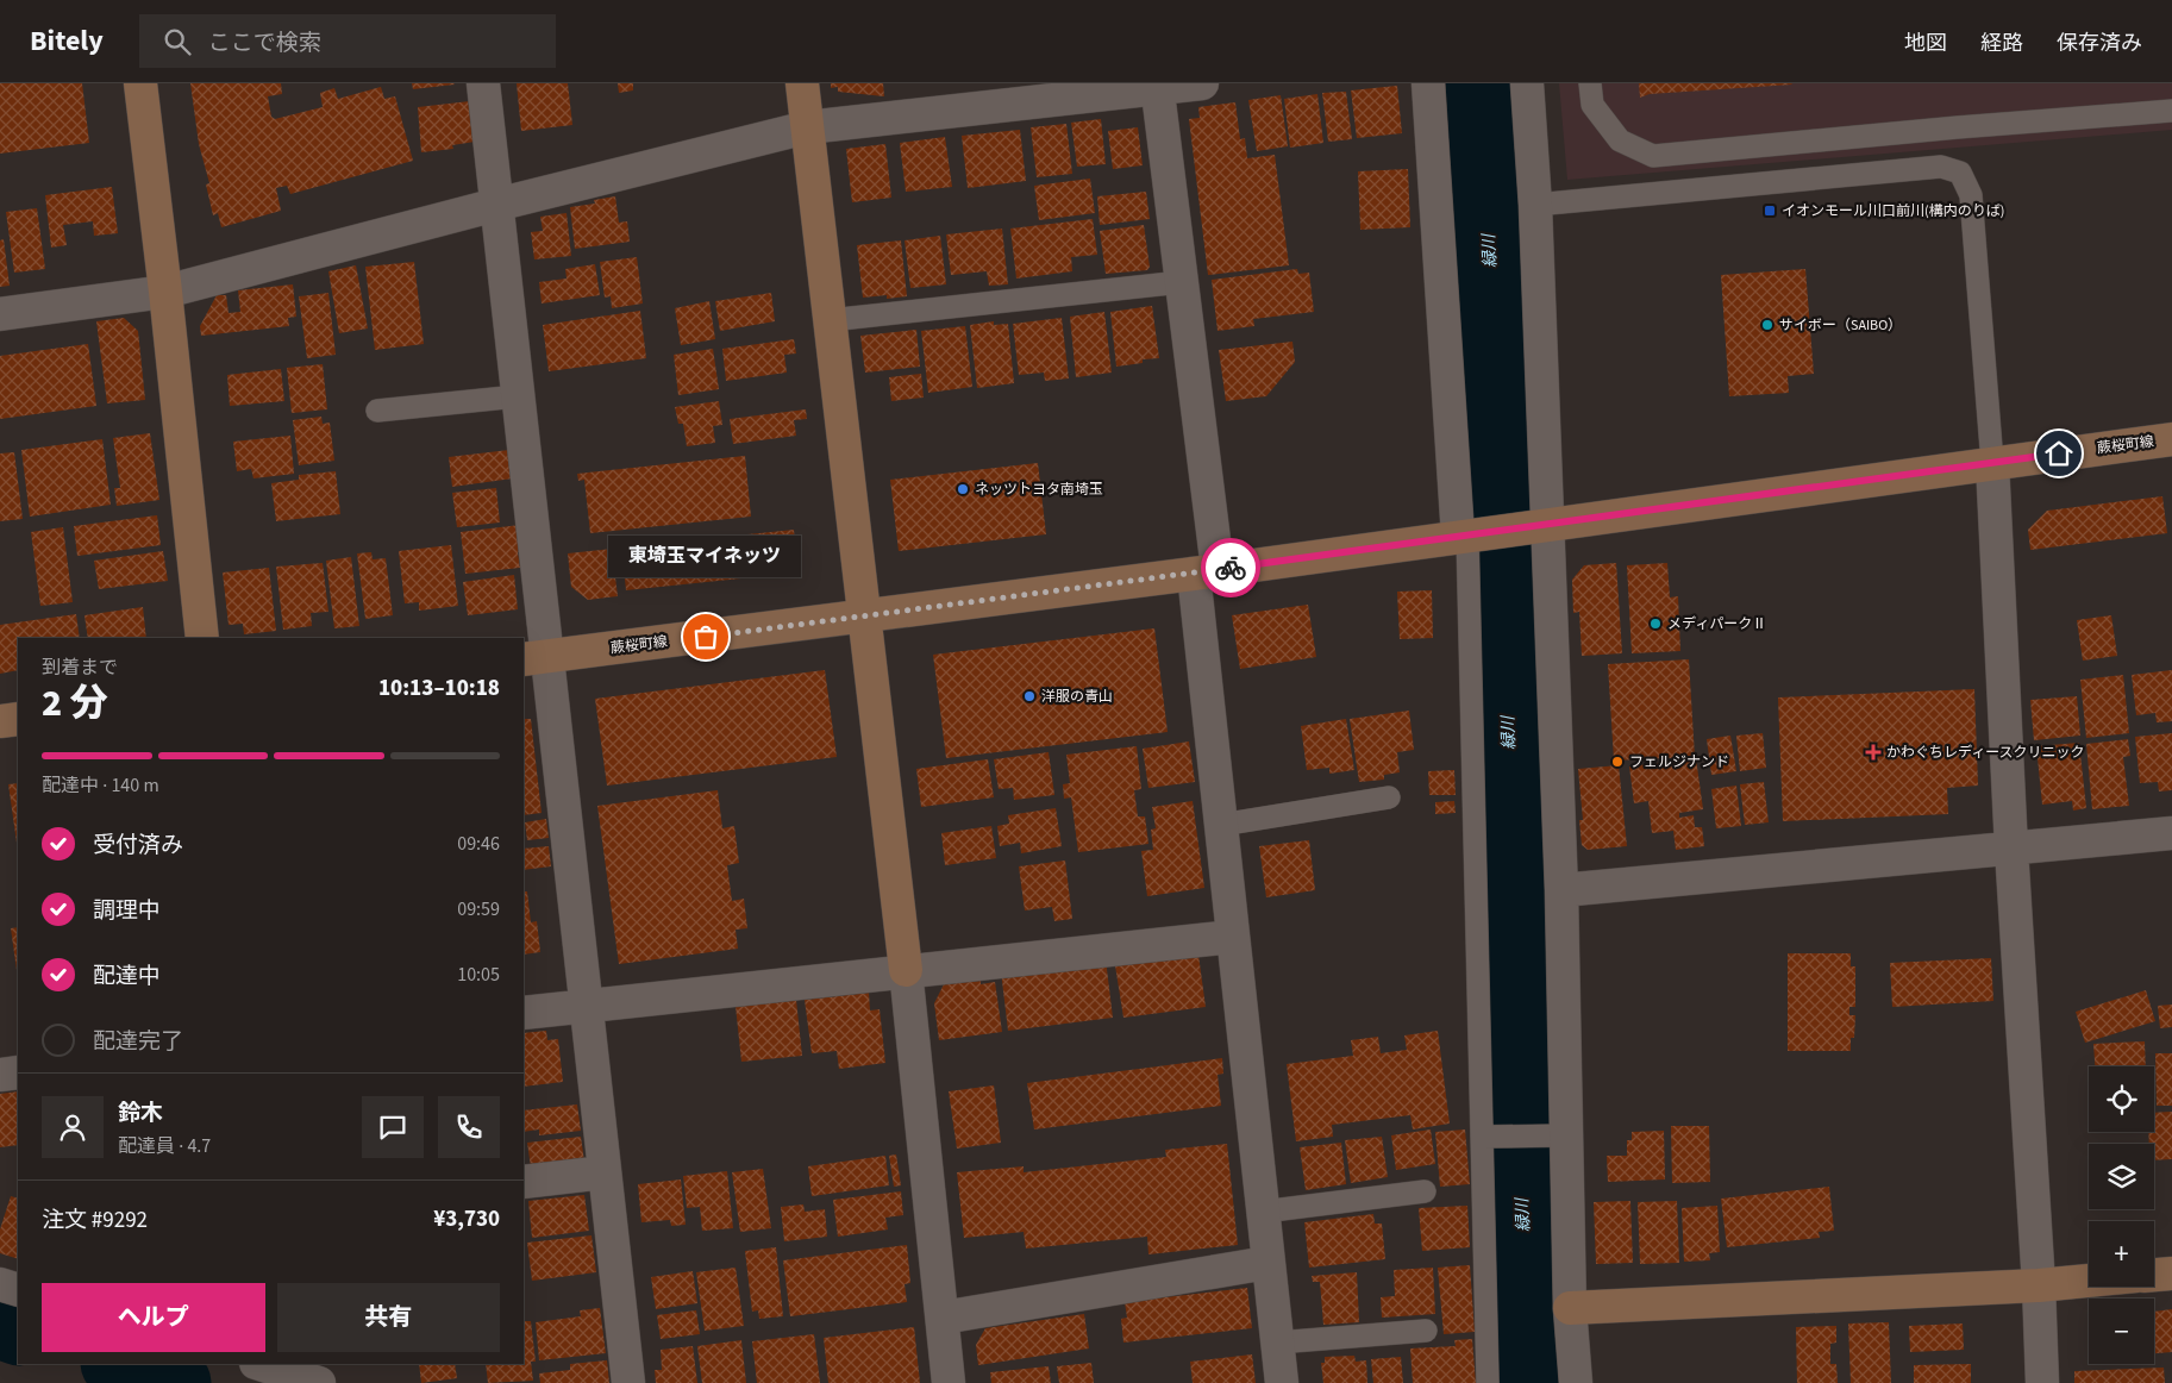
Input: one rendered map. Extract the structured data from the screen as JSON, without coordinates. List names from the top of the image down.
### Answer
{
  "streets": {
    "street": ["蕨桜町線"]
  },
  "water": ["緑川"],
  "places": {
    "transit": ["イオンモール川口前川(構内のりば)"],
    "other": [
      "サイボー（SAIBO）",
      "ネッツトヨタ南埼玉",
      "メディパークⅡ",
      "東埼玉マイネッツ",
      "洋服の青山",
      "フェルジナンド"
    ],
    "health": ["かわぐちレディースクリニック"]
  },
  "page": {
    "header": "Bitely",
    "search": "ここで検索",
    "nav": ["地図", "経路", "保存済み"],
    "bubble": "東埼玉マイネッツ",
    "heading": ["2 分", "到着まで", "10:13–10:18"],
    "panel": [
      "鈴木",
      "配達員 · 4.7",
      "注文 #9292",
      "¥3,730"
    ],
    "bar": "配達中 · 140 m",
    "list": [
      ["受付済み", "09:46"],
      ["調理中", "09:59"],
      ["配達中", "10:05"],
      "配達完了"
    ],
    "map_buttons": ["+", "−"],
    "buttons": ["ヘルプ", "共有"]
  }
}
